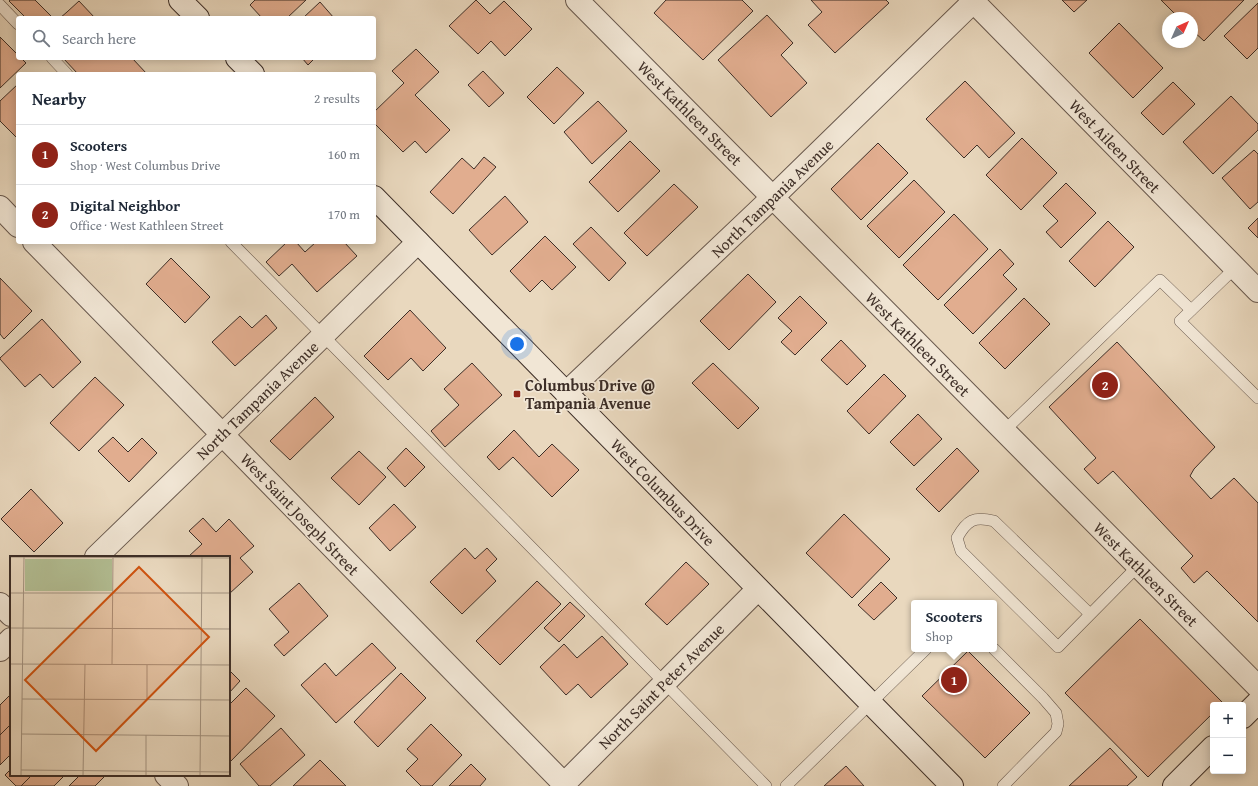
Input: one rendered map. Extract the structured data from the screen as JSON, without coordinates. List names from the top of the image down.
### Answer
{
  "streets": {
    "street": [
      "West Kathleen Street",
      "West Aileen Street",
      "North Tampania Avenue",
      "West Columbus Drive",
      "West Saint Joseph Street",
      "North Saint Peter Avenue"
    ]
  },
  "crossings": [
    ["West Kathleen Street", "North Tampania Avenue"],
    ["West Aileen Street", "North Tampania Avenue"],
    ["North Tampania Avenue", "West Columbus Drive"],
    ["North Tampania Avenue", "West Saint Joseph Street"],
    ["West Columbus Drive", "North Saint Peter Avenue"],
    ["West Saint Joseph Street", "North Saint Peter Avenue"]
  ],
  "places": {
    "transit": ["Columbus Drive @ Tampania Avenue"]
  },
  "north": "top right",
  "page": {
    "search": "Search here",
    "heading": ["Nearby", "2 results"],
    "list": [
      {
        "mark": "1",
        "name": "Scooters",
        "note": "Shop · West Columbus Drive",
        "value": "160 m"
      },
      {
        "mark": "2",
        "name": "Digital Neighbor",
        "note": "Office · West Kathleen Street",
        "value": "170 m"
      }
    ],
    "pins": ["2", "1"],
    "popup": ["Scooters", "Shop"],
    "map_buttons": ["+", "−"]
  }
}
